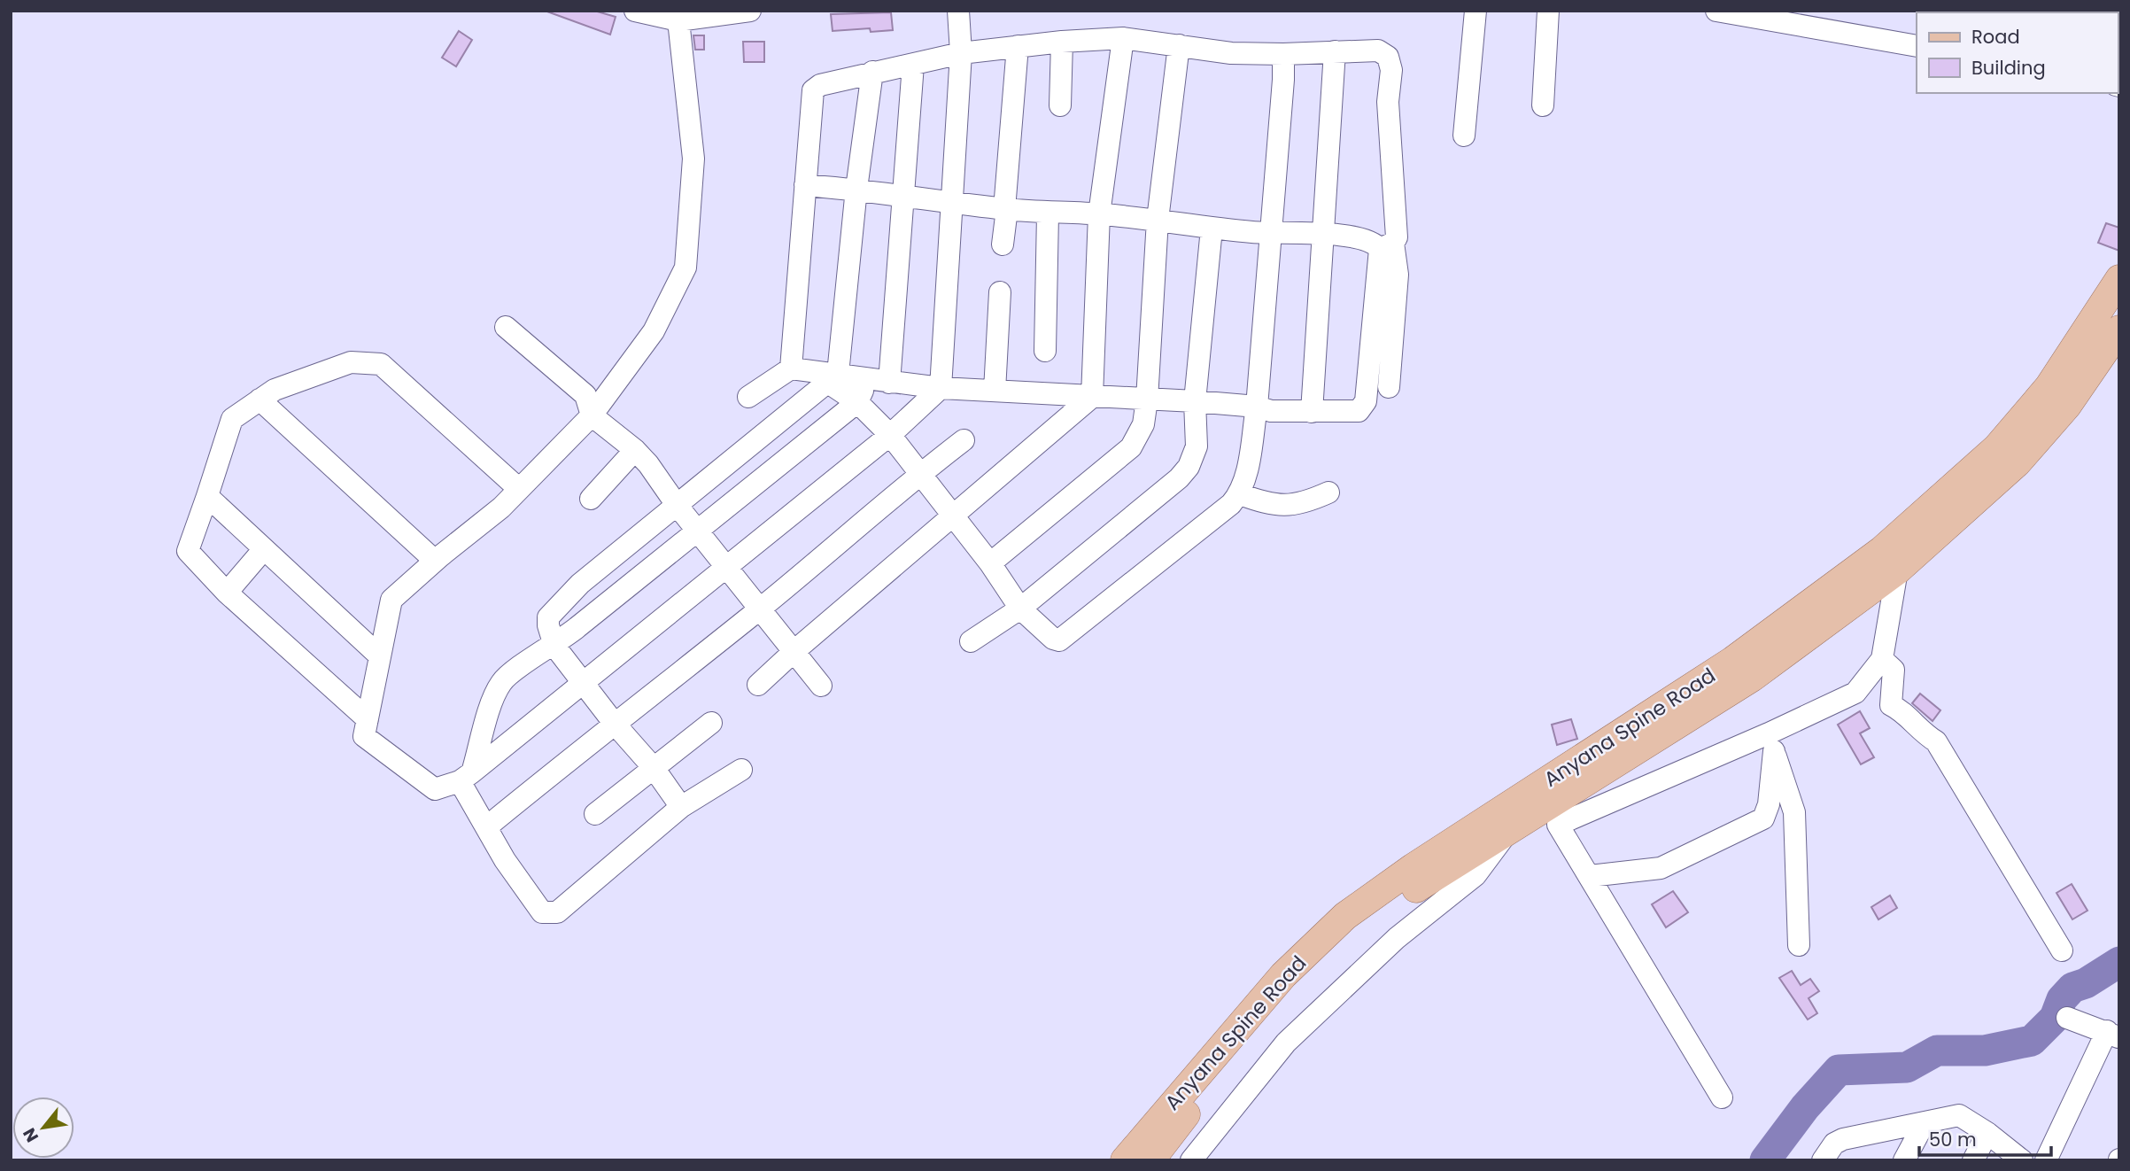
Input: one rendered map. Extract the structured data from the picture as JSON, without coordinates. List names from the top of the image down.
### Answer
{
  "streets": {
    "main road": ["Anyana Spine Road"]
  },
  "legend": ["Road", "Building"],
  "scale_bar": "50 m",
  "north": "bottom left"
}
